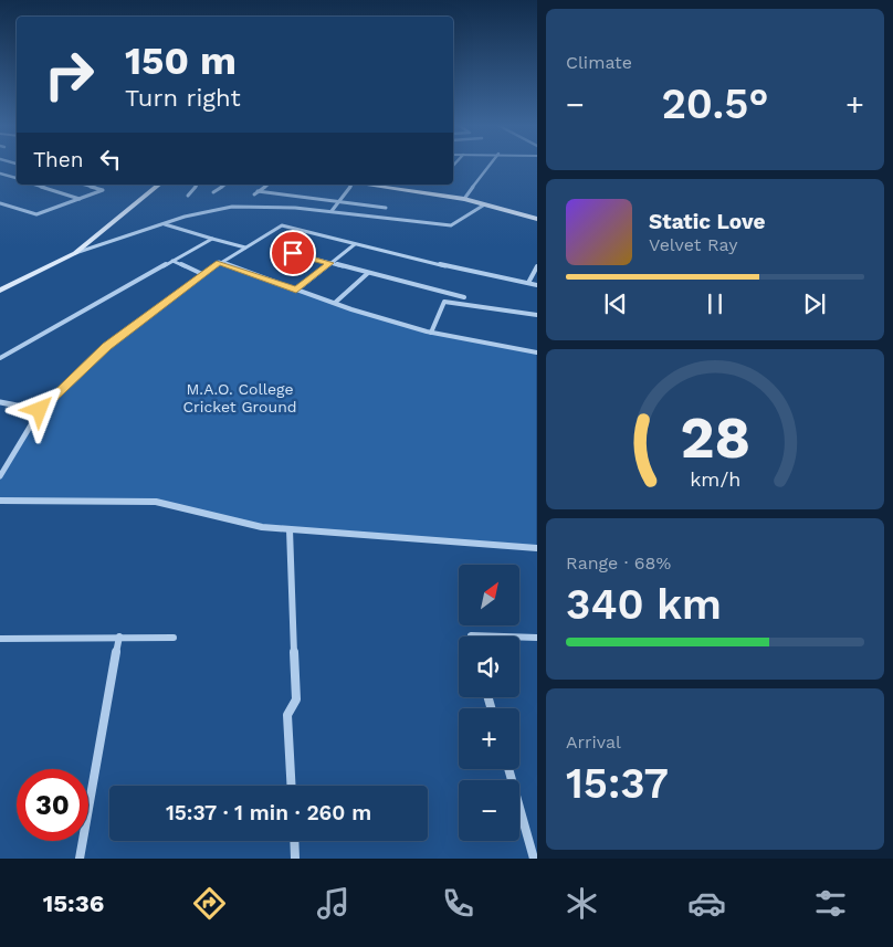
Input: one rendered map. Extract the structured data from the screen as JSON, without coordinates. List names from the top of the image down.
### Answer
{
  "parks": ["M.A.O. College Cricket Ground"],
  "north": "top right",
  "page": {
    "tile": [
      "Climate",
      ["Range · 68%", "340 km"],
      ["Arrival", "15:37"]
    ],
    "turn": ["150 m", "Turn right"],
    "heat": ["−", "20.5°", "+"],
    "then": "Then",
    "song": ["Static Love", "Velvet Ray"],
    "map_buttons": ["+", "−"],
    "limit": "30",
    "trip": "15:37 · 1 min · 260 m",
    "tabs": "15:36",
    "gauge": ["28", "km/h"]
  }
}
